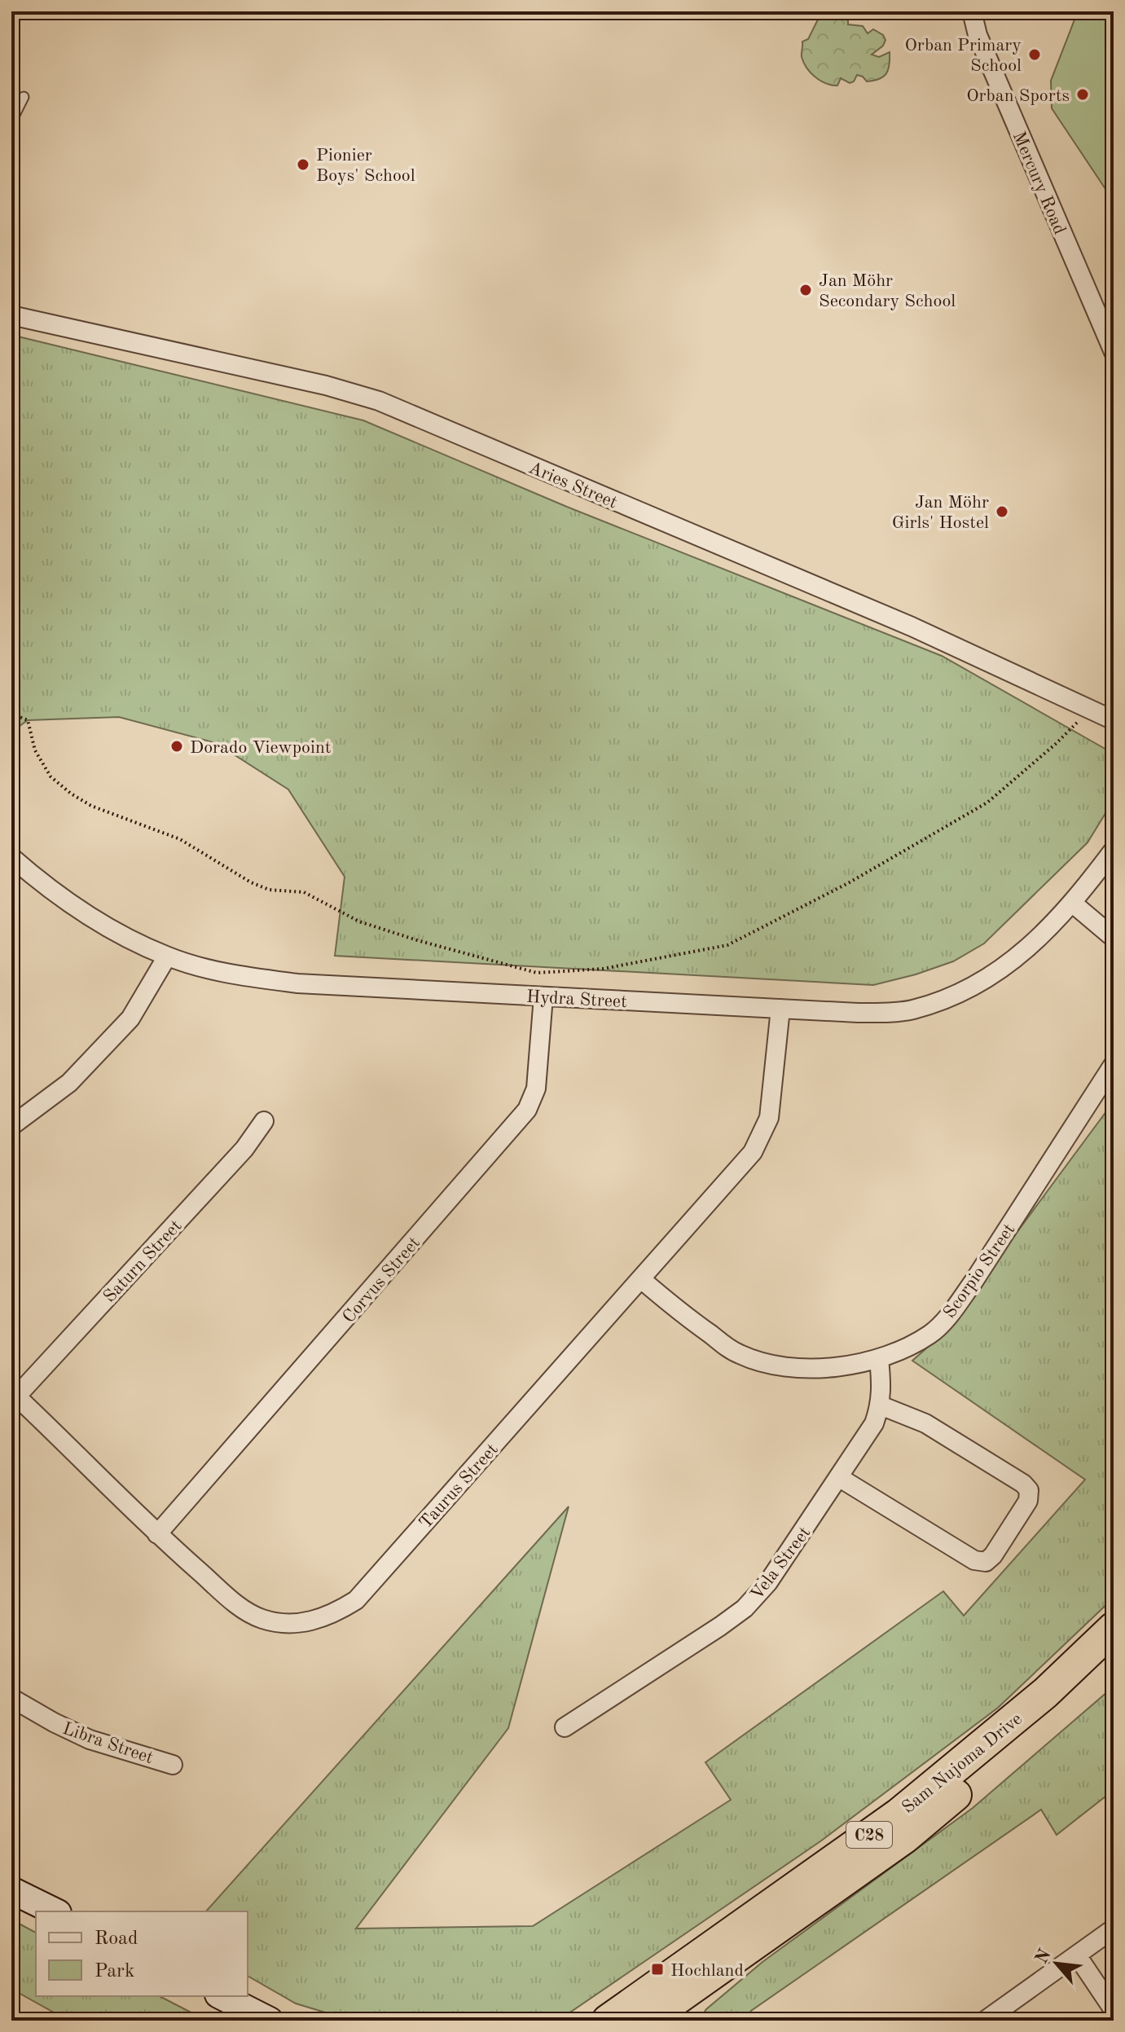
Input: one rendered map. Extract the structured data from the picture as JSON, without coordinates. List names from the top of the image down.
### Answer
{
  "streets": {
    "highway": ["Sam Nujoma Drive", "C28"],
    "street": [
      "Mercury Road",
      "Aries Street",
      "Hydra Street",
      "Saturn Street",
      "Scorpio Street",
      "Corvus Street",
      "Taurus Street",
      "Vela Street",
      "Libra Street"
    ]
  },
  "crossings": [
    ["Hydra Street", "Corvus Street"],
    ["Hydra Street", "Taurus Street"],
    ["Saturn Street", "Taurus Street"],
    ["Scorpio Street", "Taurus Street"],
    ["Scorpio Street", "Vela Street"],
    ["Corvus Street", "Taurus Street"]
  ],
  "places": {
    "other": [
      "Orban Primary School",
      "Orban Sports",
      "Pionier Boys' School",
      "Jan Möhr Secondary School",
      "Jan Möhr Girls' Hostel",
      "Dorado Viewpoint"
    ],
    "transit": ["Hochland"]
  },
  "legend": ["Road", "Park"],
  "north": "top left"
}
